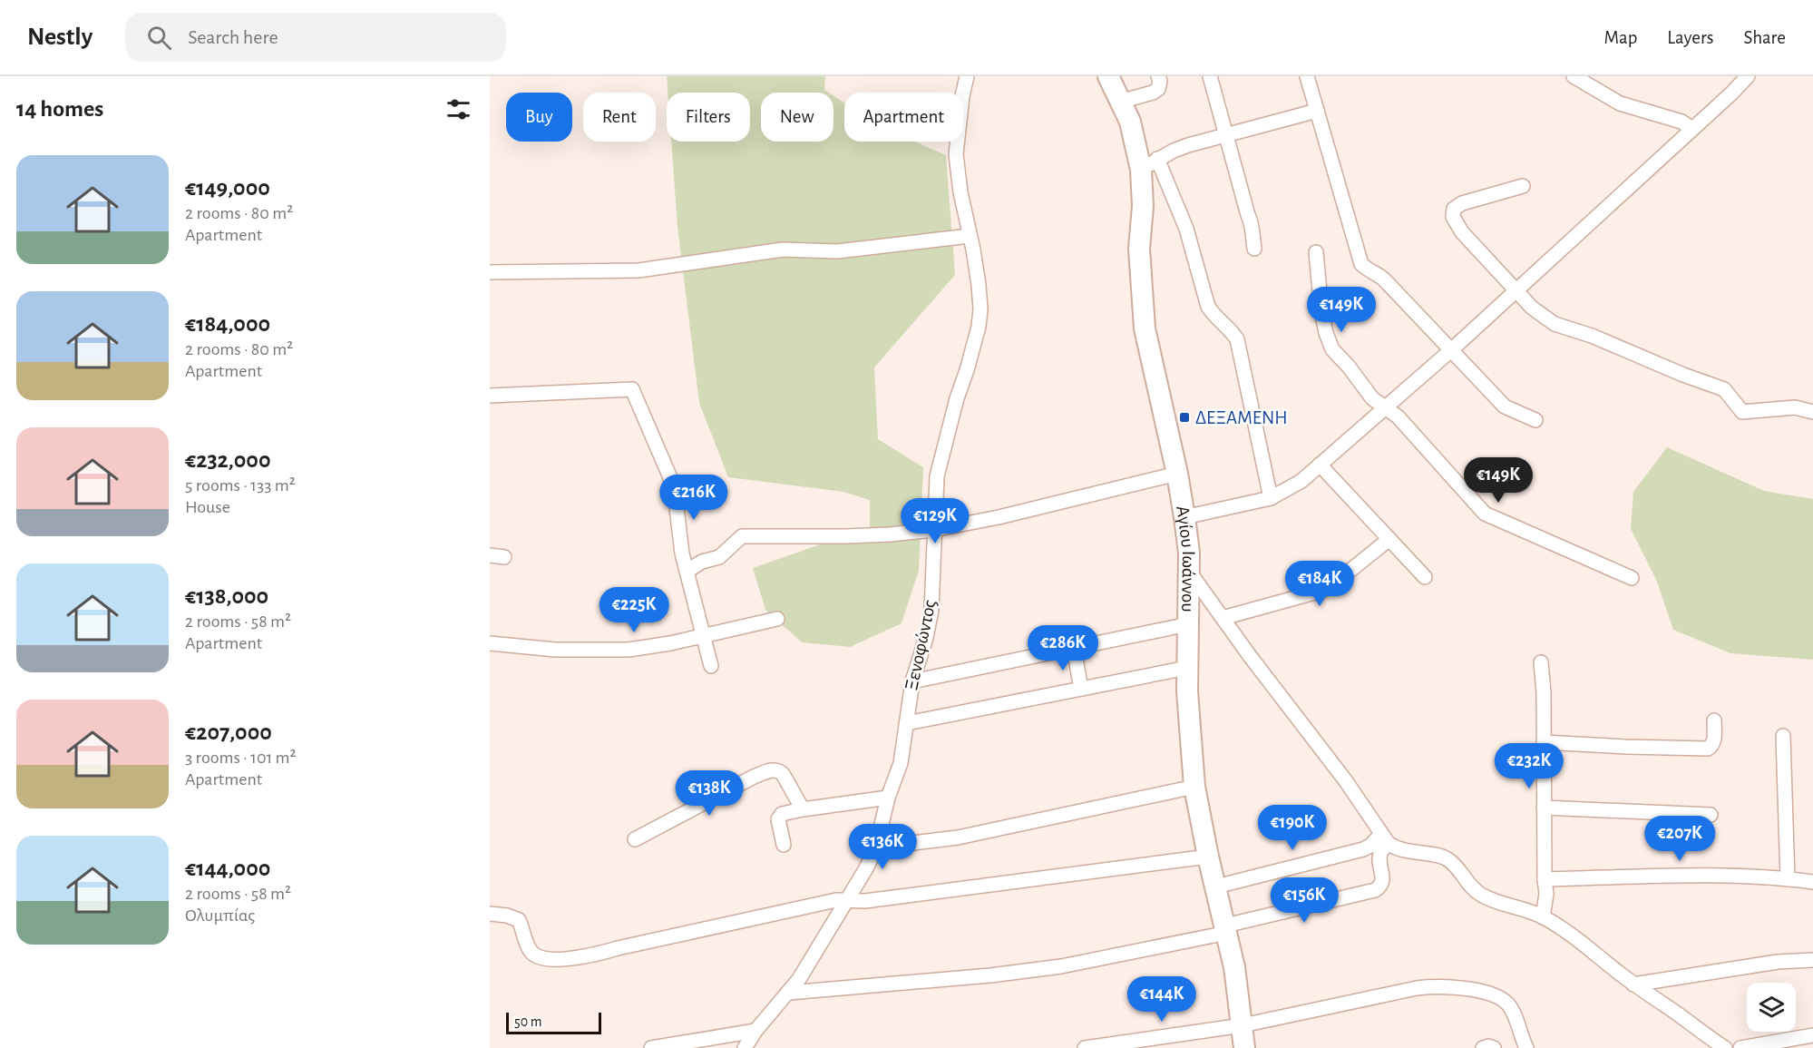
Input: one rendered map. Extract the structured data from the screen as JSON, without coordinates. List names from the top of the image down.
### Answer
{
  "streets": {
    "street": ["Αγίου Ιωάννου", "Ξενοφώντος"]
  },
  "places": {
    "transit": ["ΔΕΞΑΜΕΝΗ"]
  },
  "scale_bar": "50 m",
  "page": {
    "header": "Nestly",
    "search": "Search here",
    "nav": ["Map", "Layers", "Share"],
    "heading": "14 homes",
    "chip": [
      "Buy",
      "Rent",
      "Filters",
      "New",
      "Apartment"
    ],
    "list": [
      {
        "name": "€149,000",
        "note": "2 rooms · 80 m² · Apartment"
      },
      {
        "name": "€184,000",
        "note": "2 rooms · 80 m² · Apartment"
      },
      {
        "name": "€232,000",
        "note": "5 rooms · 133 m² · House"
      },
      {
        "name": "€138,000",
        "note": "2 rooms · 58 m² · Apartment"
      },
      {
        "name": "€207,000",
        "note": "3 rooms · 101 m² · Apartment"
      },
      {
        "name": "€144,000",
        "note": "2 rooms · 58 m² · Ολυμπίας"
      }
    ],
    "price": [
      "€149K",
      "€149K",
      "€216K",
      "€129K",
      "€184K",
      "€225K",
      "€286K",
      "€232K",
      "€138K",
      "€190K",
      "€207K",
      "€136K",
      "€156K",
      "€144K"
    ],
    "scale": "50 m"
  }
}
